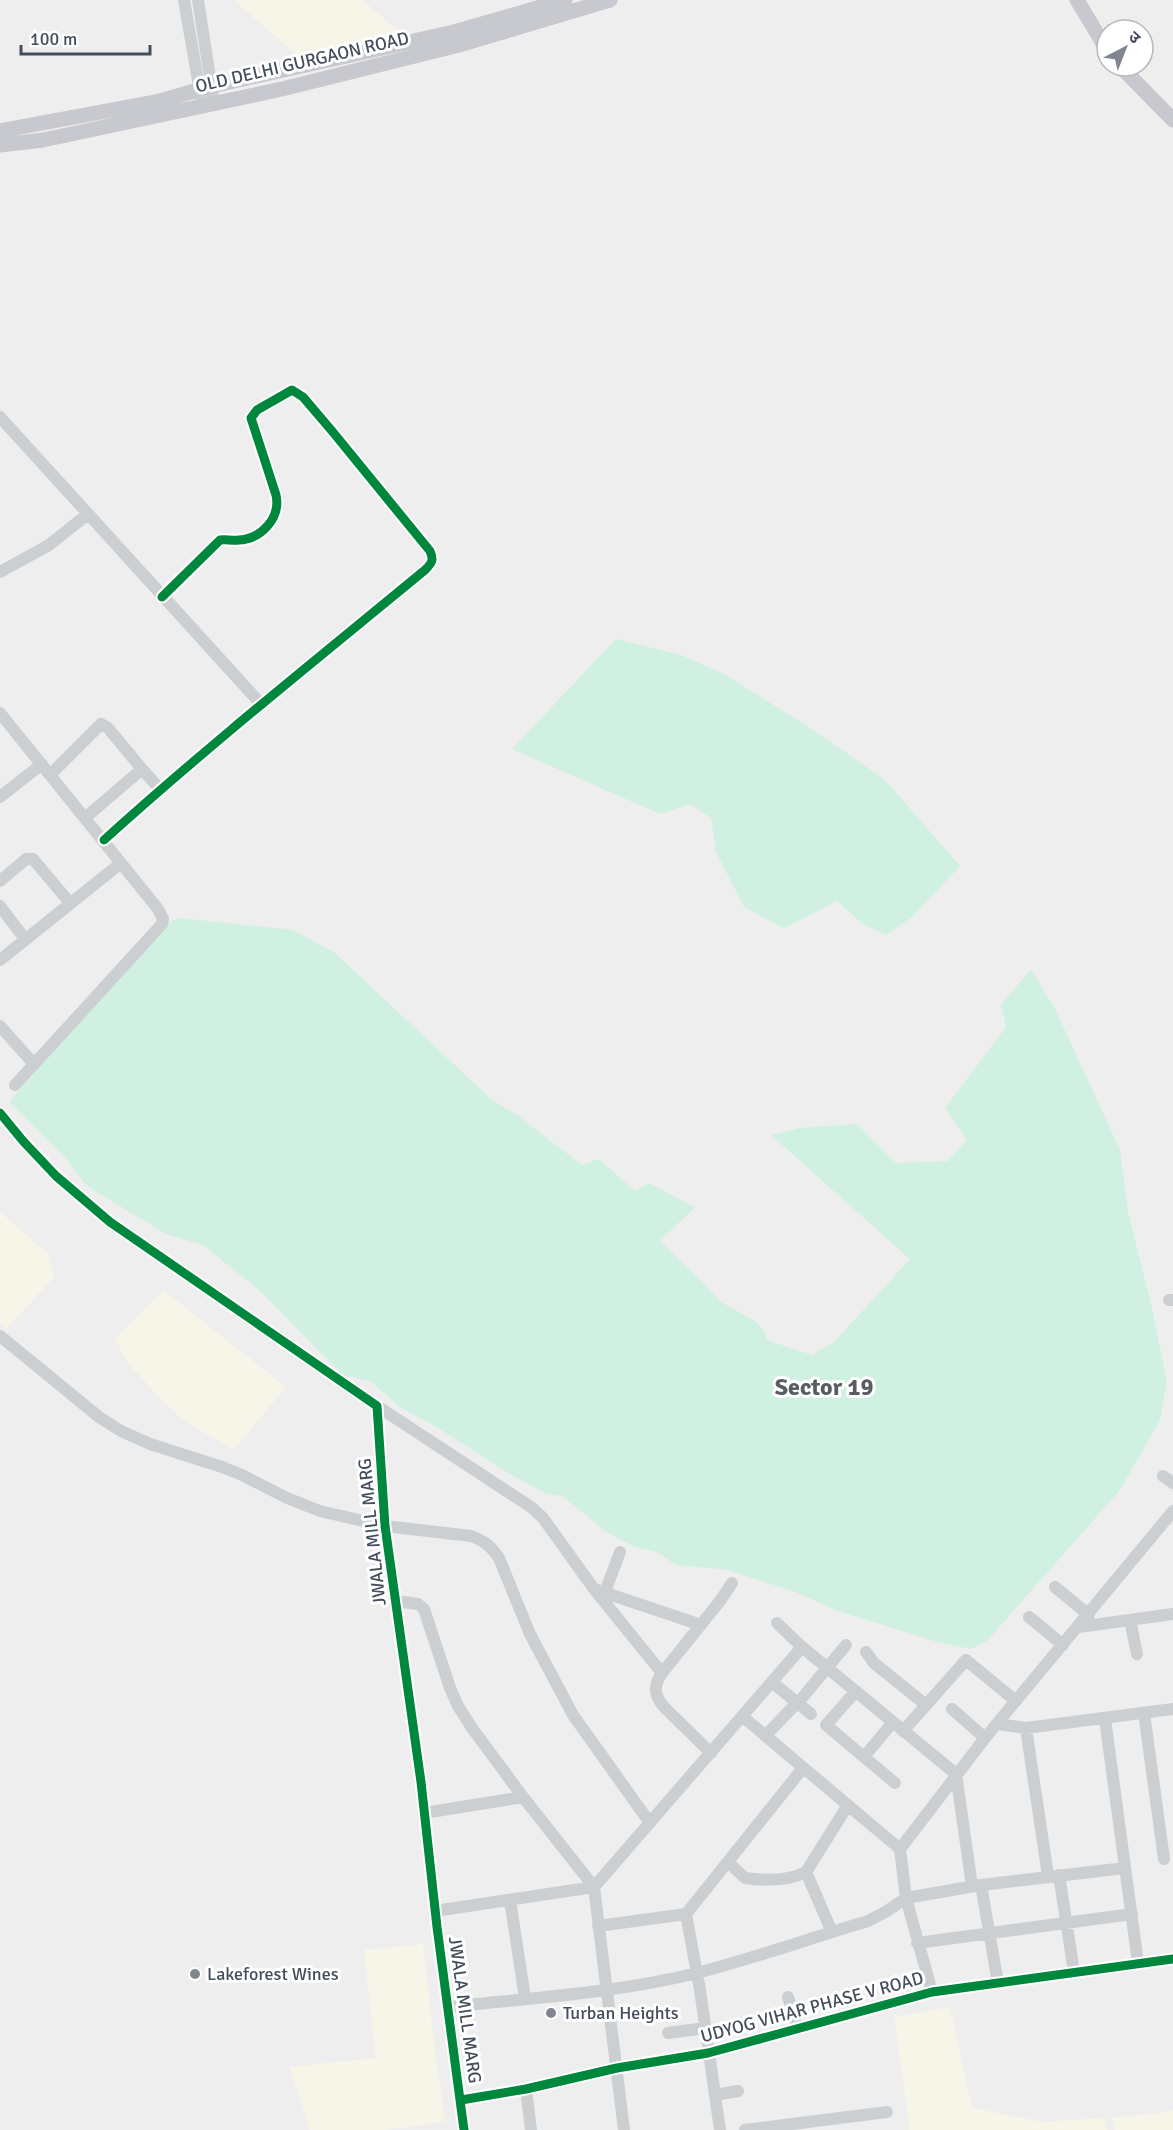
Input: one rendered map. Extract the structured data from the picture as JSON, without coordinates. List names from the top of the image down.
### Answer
{
  "streets": {
    "main road": ["OLD DELHI GURGAON ROAD"],
    "street": ["JWALA MILL MARG", "UDYOG VIHAR PHASE V ROAD"]
  },
  "crossings": [
    ["JWALA MILL MARG", "UDYOG VIHAR PHASE V ROAD"]
  ],
  "districts": ["Sector 19"],
  "places": ["Lakeforest Wines", "Turban Heights"],
  "scale_bar": "100 m",
  "north": "top right"
}
